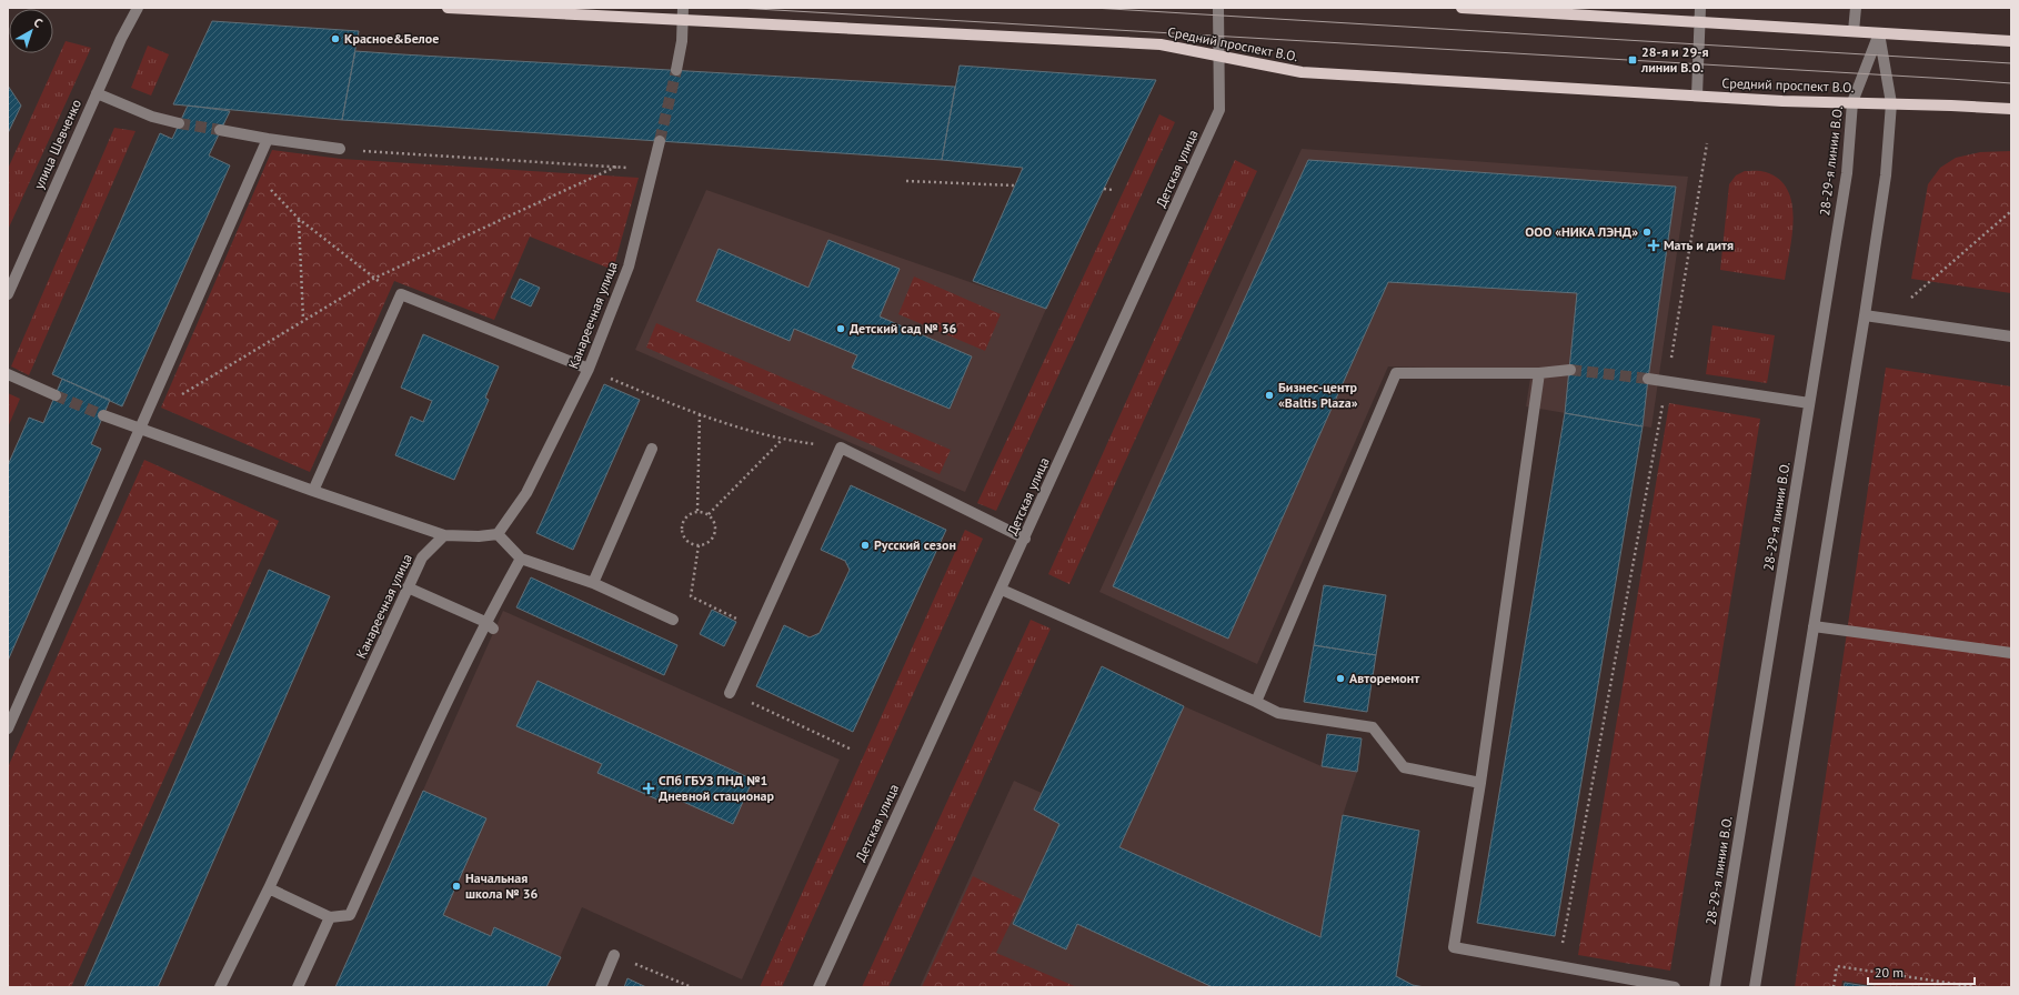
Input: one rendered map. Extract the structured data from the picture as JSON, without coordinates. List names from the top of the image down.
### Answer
{
  "streets": {
    "main road": ["Средний проспект В.О."],
    "street": [
      "улица Шевченко",
      "28-29-я линии В.О.",
      "Детская улица",
      "Канареечная улица"
    ]
  },
  "crossings": [
    ["Средний проспект В.О.", "28-29-я линии В.О."],
    ["Средний проспект В.О.", "Детская улица"]
  ],
  "places": {
    "other": [
      "Красное&Белое",
      "ООО «НИКА ЛЭНД»",
      "Детский сад № 36",
      "Бизнес-центр «Baltis Plaza»",
      "Русский сезон",
      "Авторемонт",
      "Начальная школа № 36"
    ],
    "transit": ["28-я и 29-я линии В.О."],
    "health": ["Мать и дитя", "СПб ГБУЗ ПНД №1 Дневной стационар"]
  },
  "scale_bar": "20 m",
  "north": "top right"
}
